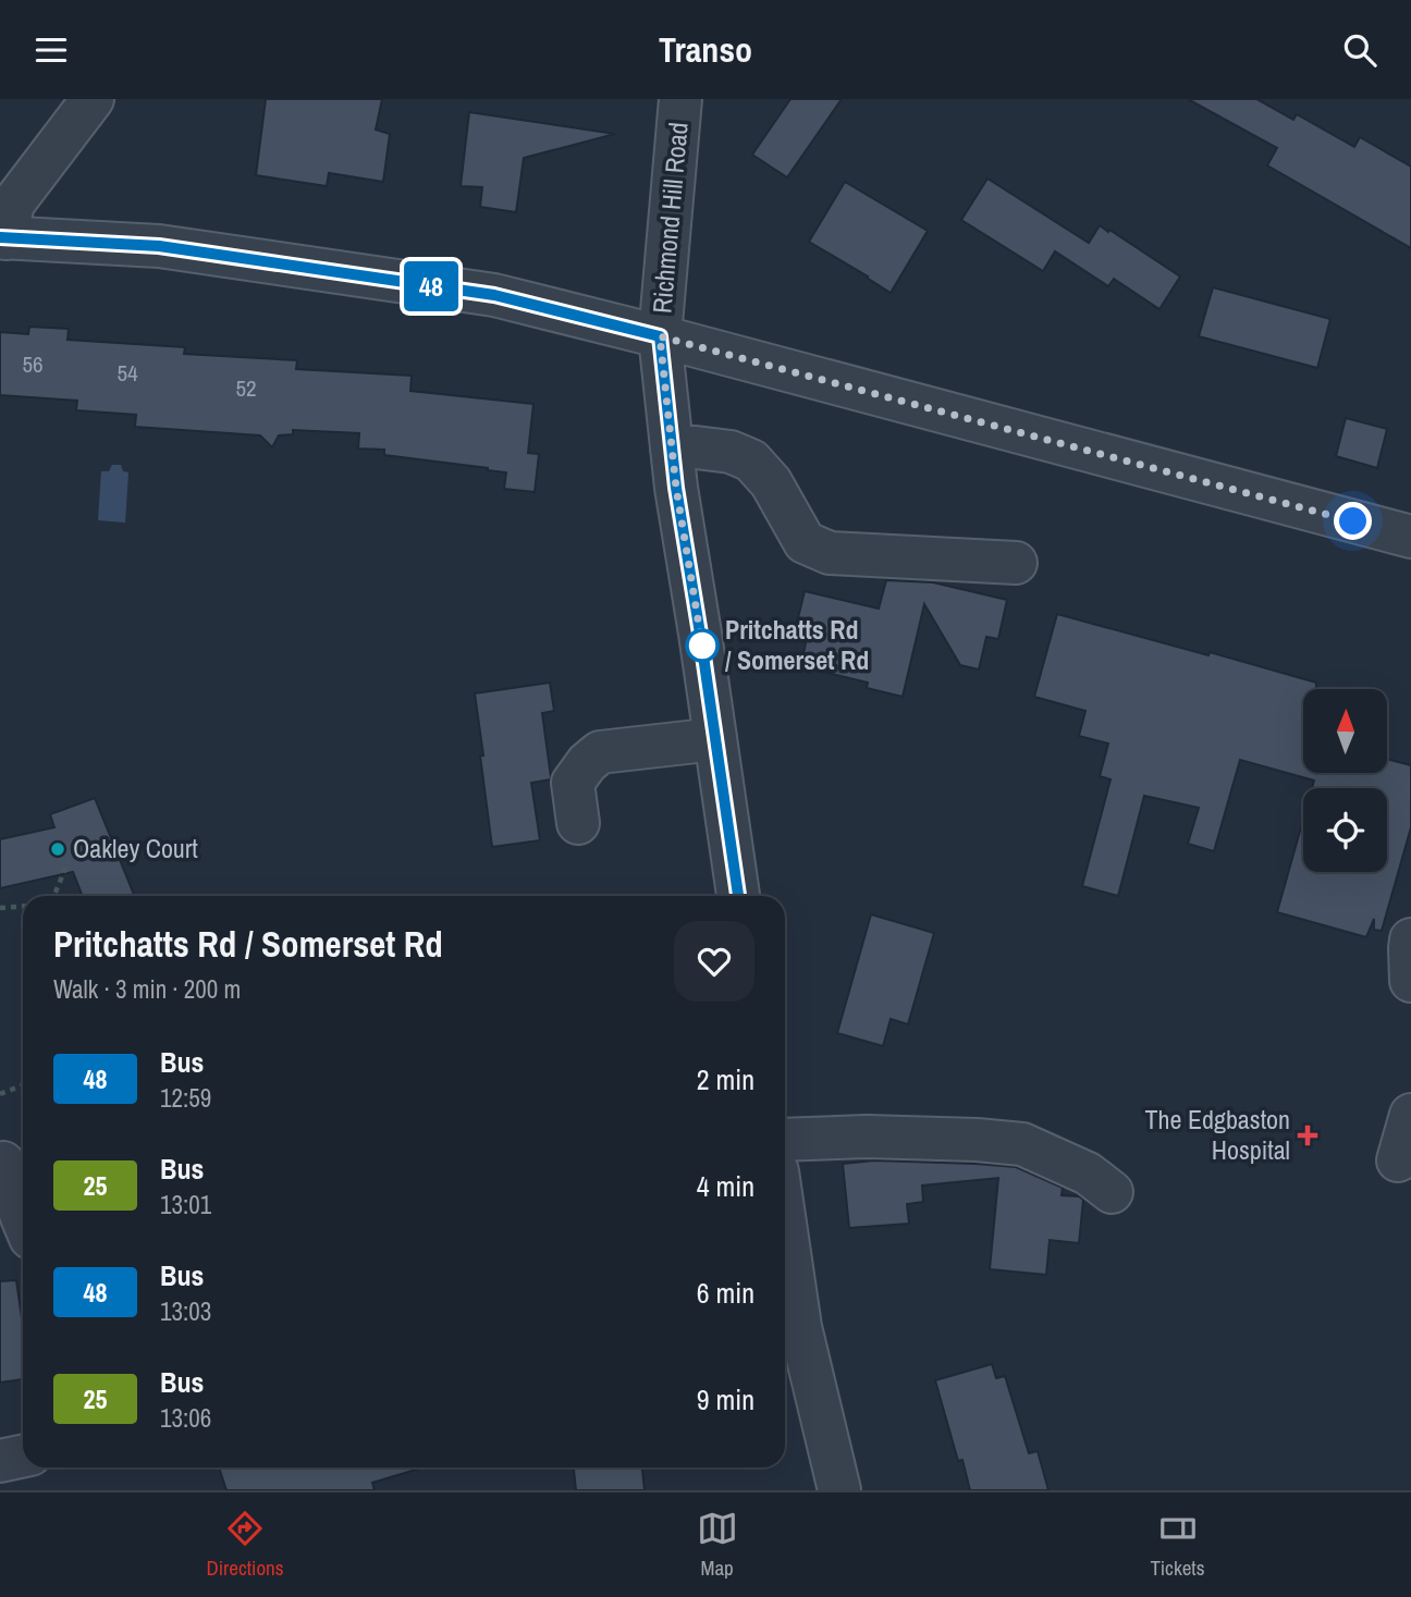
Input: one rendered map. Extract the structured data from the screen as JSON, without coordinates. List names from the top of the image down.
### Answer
{
  "streets": {
    "street": ["Richmond Hill Road"]
  },
  "places": {
    "other": ["Pritchatts Rd / Somerset Rd", "Oakley Court"],
    "health": ["The Edgbaston Hospital"]
  },
  "lines": ["bus line 48"],
  "house_numbers": ["56", "54", "52"],
  "north": "top",
  "page": {
    "header": "Transo",
    "on_map": "48",
    "heading": ["Pritchatts Rd / Somerset Rd", "Walk · 3 min · 200 m"],
    "list": [
      {
        "mark": "48",
        "name": "Bus",
        "note": "12:59",
        "value": "2 min"
      },
      {
        "mark": "25",
        "name": "Bus",
        "note": "13:01",
        "value": "4 min"
      },
      {
        "mark": "48",
        "name": "Bus",
        "note": "13:03",
        "value": "6 min"
      },
      {
        "mark": "25",
        "name": "Bus",
        "note": "13:06",
        "value": "9 min"
      }
    ],
    "tabs": ["Directions", "Map", "Tickets"]
  }
}
